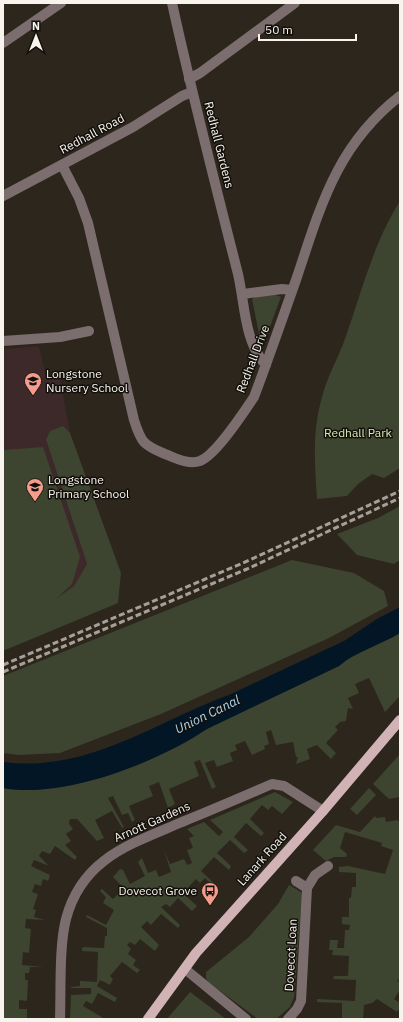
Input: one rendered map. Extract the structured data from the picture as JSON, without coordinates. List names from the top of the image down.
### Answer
{
  "streets": {
    "main road": ["Lanark Road"],
    "street": [
      "Redhall Road",
      "Redhall Gardens",
      "Redhall Drive",
      "Arnott Gardens",
      "Dovecot Loan"
    ]
  },
  "crossings": [
    ["Redhall Road", "Redhall Gardens"],
    ["Redhall Road", "Redhall Drive"],
    ["Redhall Gardens", "Redhall Drive"],
    ["Arnott Gardens", "Lanark Road"]
  ],
  "water": ["Union Canal"],
  "parks": ["Redhall Park"],
  "places": {
    "school or university": ["Longstone Nursery School", "Longstone Primary School"],
    "bus stop": ["Dovecot Grove"]
  },
  "scale_bar": "50 m",
  "north": "top"
}
